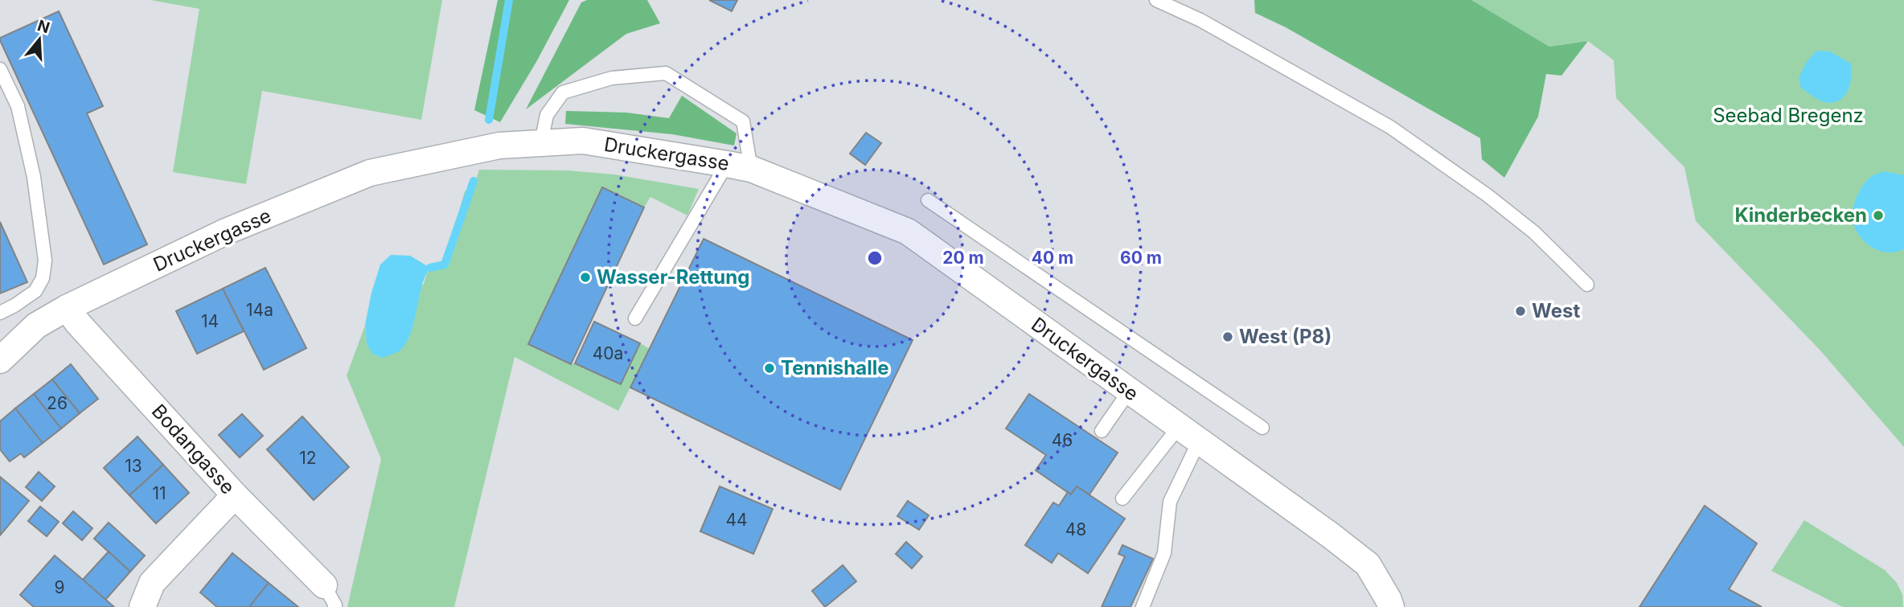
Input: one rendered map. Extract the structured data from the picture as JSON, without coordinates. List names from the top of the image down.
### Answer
{
  "streets": {
    "street": ["Druckergasse", "Bodangasse"]
  },
  "crossings": [
    ["Druckergasse", "Bodangasse"]
  ],
  "parks": ["Seebad Bregenz"],
  "places": [
    "Kinderbecken",
    "Wasser-Rettung",
    "West",
    "West (P8)",
    "Tennishalle"
  ],
  "house_numbers": [
    "14a",
    "14",
    "40a",
    "26",
    "46",
    "12",
    "13",
    "11",
    "44",
    "48",
    "9"
  ],
  "north": "top",
  "rings": ["20 m", "40 m", "60 m"]
}
